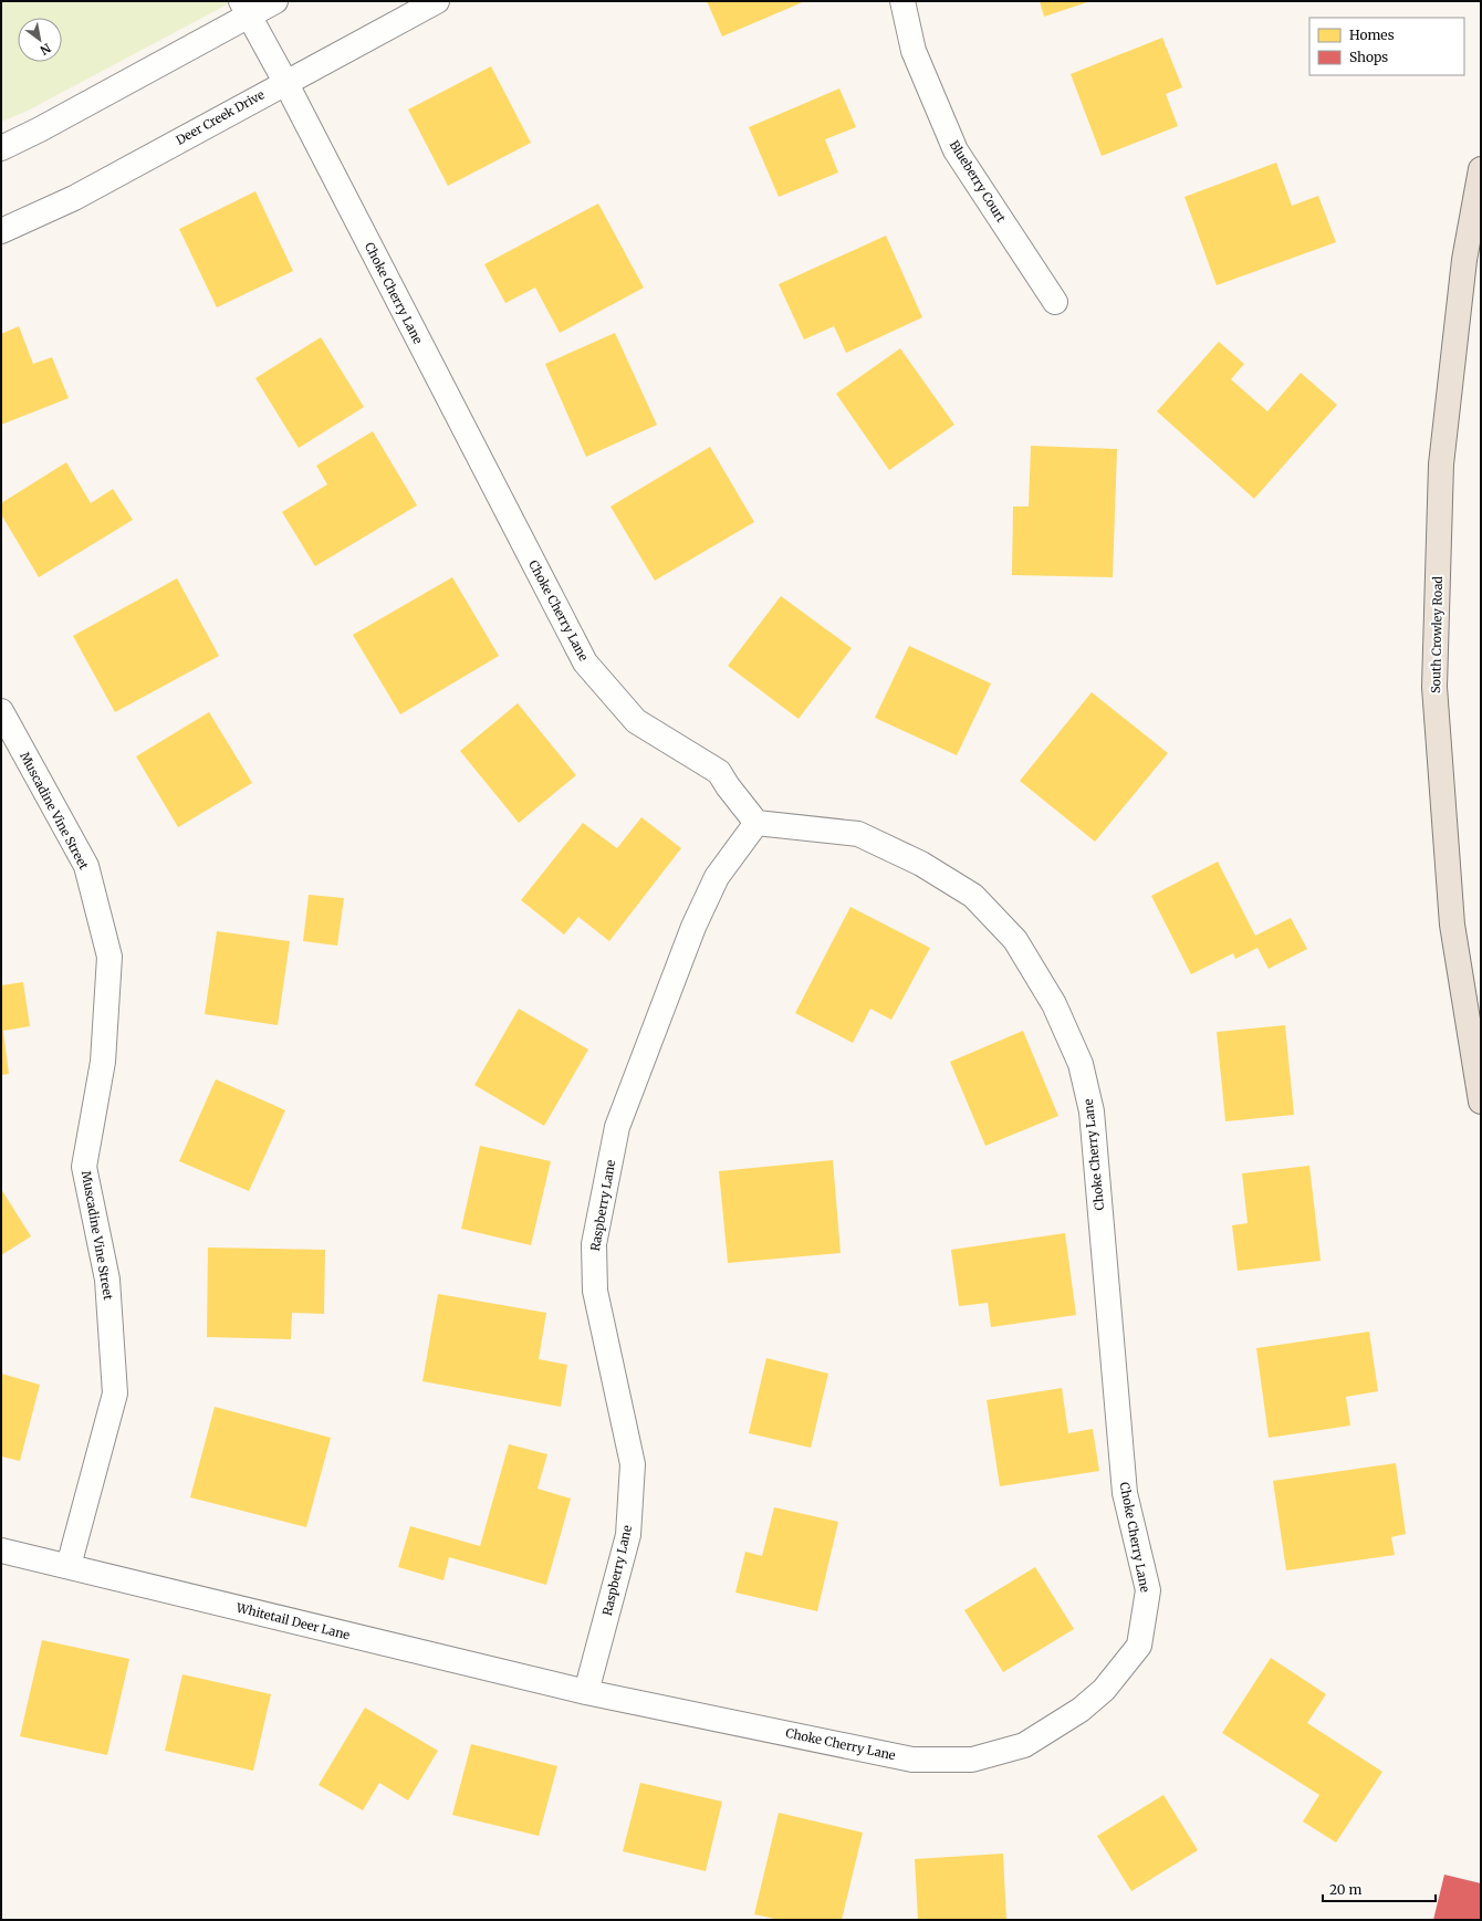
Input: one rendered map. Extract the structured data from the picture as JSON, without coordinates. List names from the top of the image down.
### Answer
{
  "streets": {
    "main road": ["South Crowley Road"],
    "street": [
      "Deer Creek Drive",
      "Blueberry Court",
      "Choke Cherry Lane",
      "Muscadine Vine Street",
      "Raspberry Lane",
      "Whitetail Deer Lane"
    ]
  },
  "crossings": [
    ["Deer Creek Drive", "Choke Cherry Lane"],
    ["Choke Cherry Lane", "Raspberry Lane"],
    ["Choke Cherry Lane", "Whitetail Deer Lane"],
    ["Muscadine Vine Street", "Whitetail Deer Lane"],
    ["Raspberry Lane", "Whitetail Deer Lane"]
  ],
  "legend": ["Homes", "Shops"],
  "scale_bar": "20 m",
  "north": "bottom right"
}
